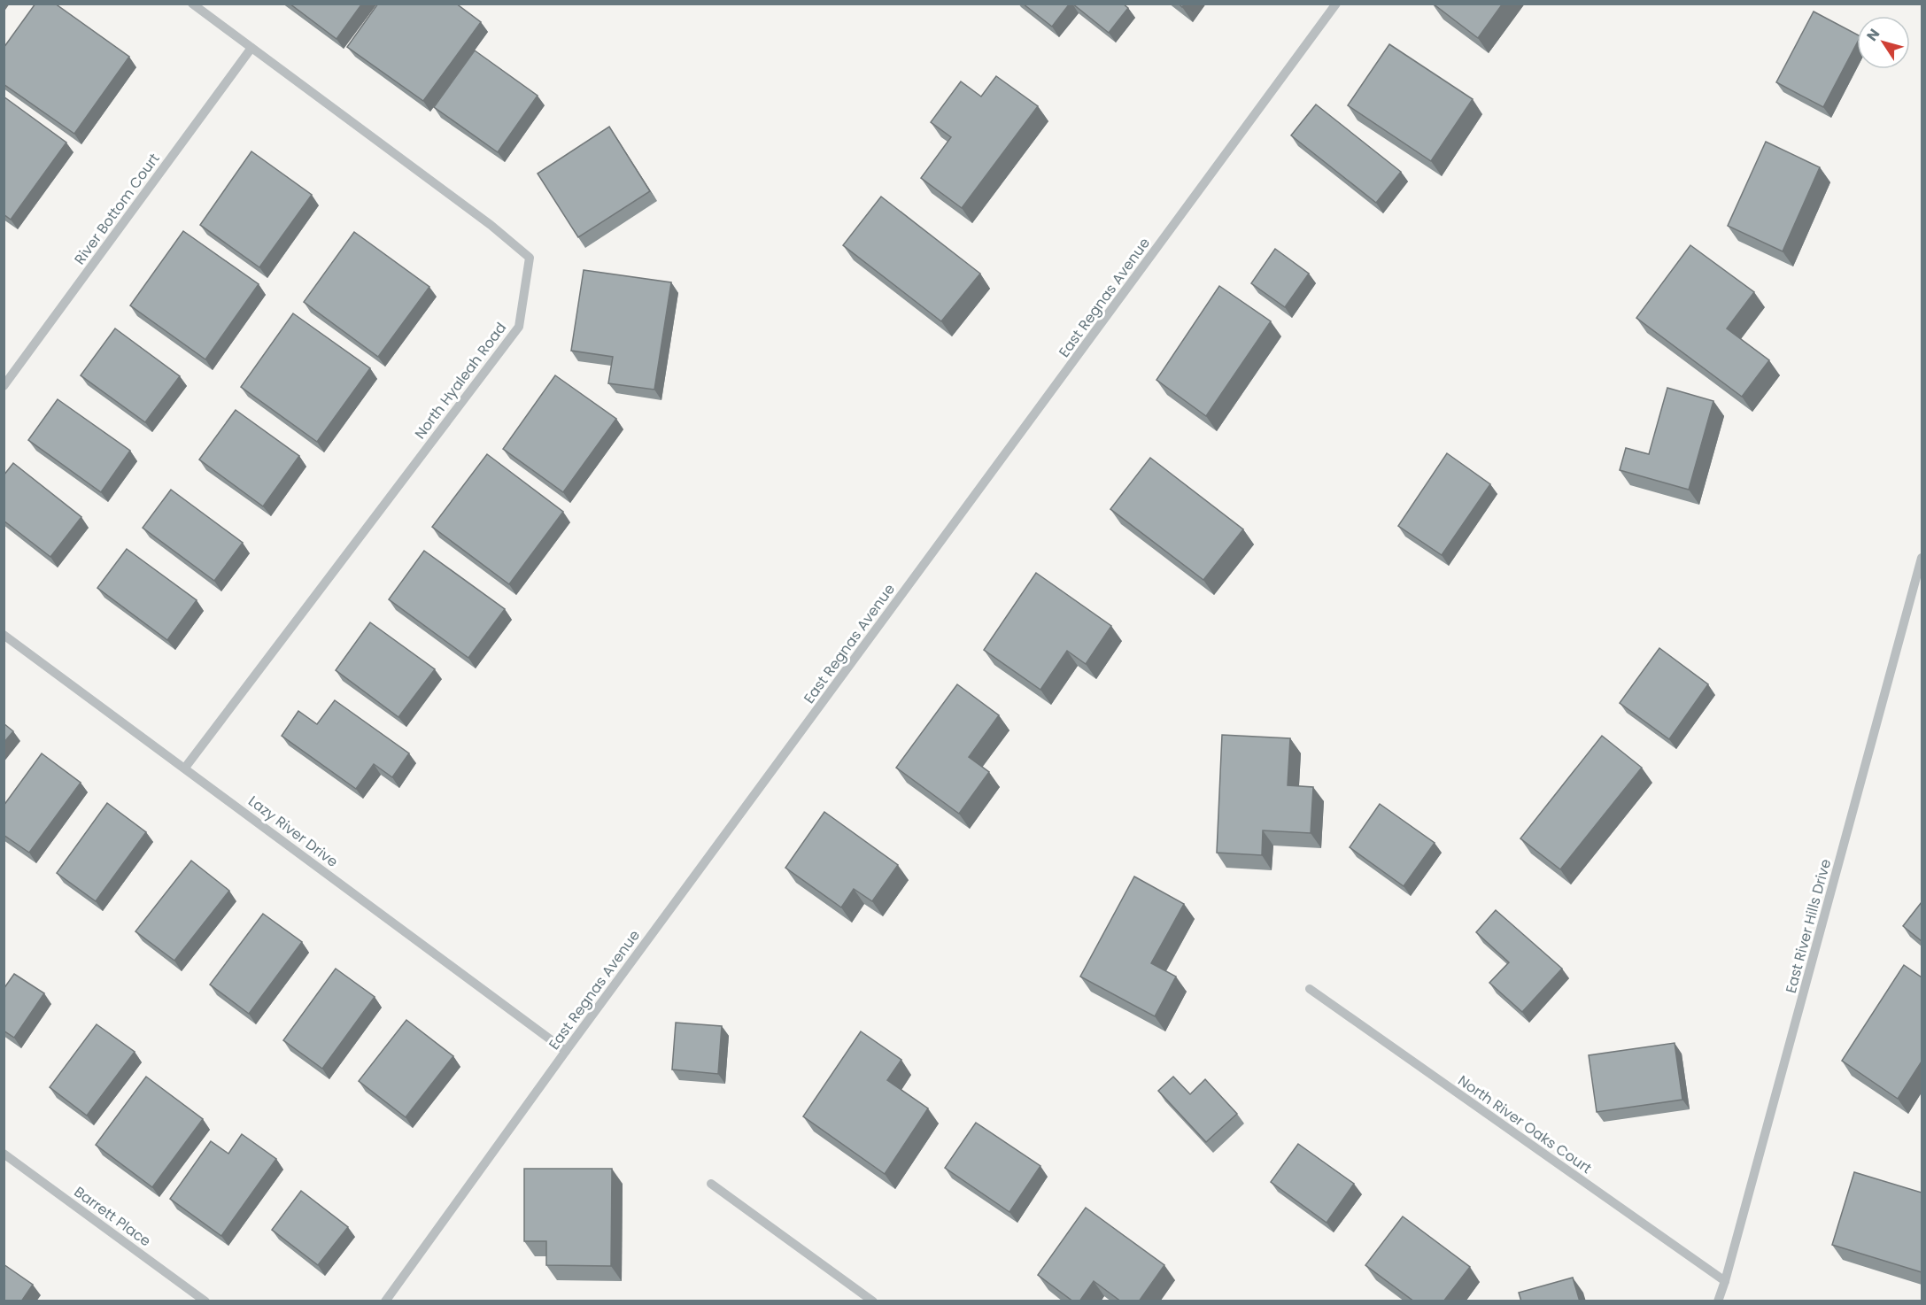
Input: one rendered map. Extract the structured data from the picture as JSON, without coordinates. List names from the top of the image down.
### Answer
{
  "streets": {
    "street": [
      "River Bottom Court",
      "East Regnas Avenue",
      "North Hyaleah Road",
      "Lazy River Drive",
      "East River Hills Drive",
      "North River Oaks Court",
      "Barrett Place"
    ]
  },
  "crossings": [
    ["River Bottom Court", "North Hyaleah Road"],
    ["East Regnas Avenue", "Lazy River Drive"],
    ["North Hyaleah Road", "Lazy River Drive"],
    ["East River Hills Drive", "North River Oaks Court"]
  ],
  "north": "top left"
}
